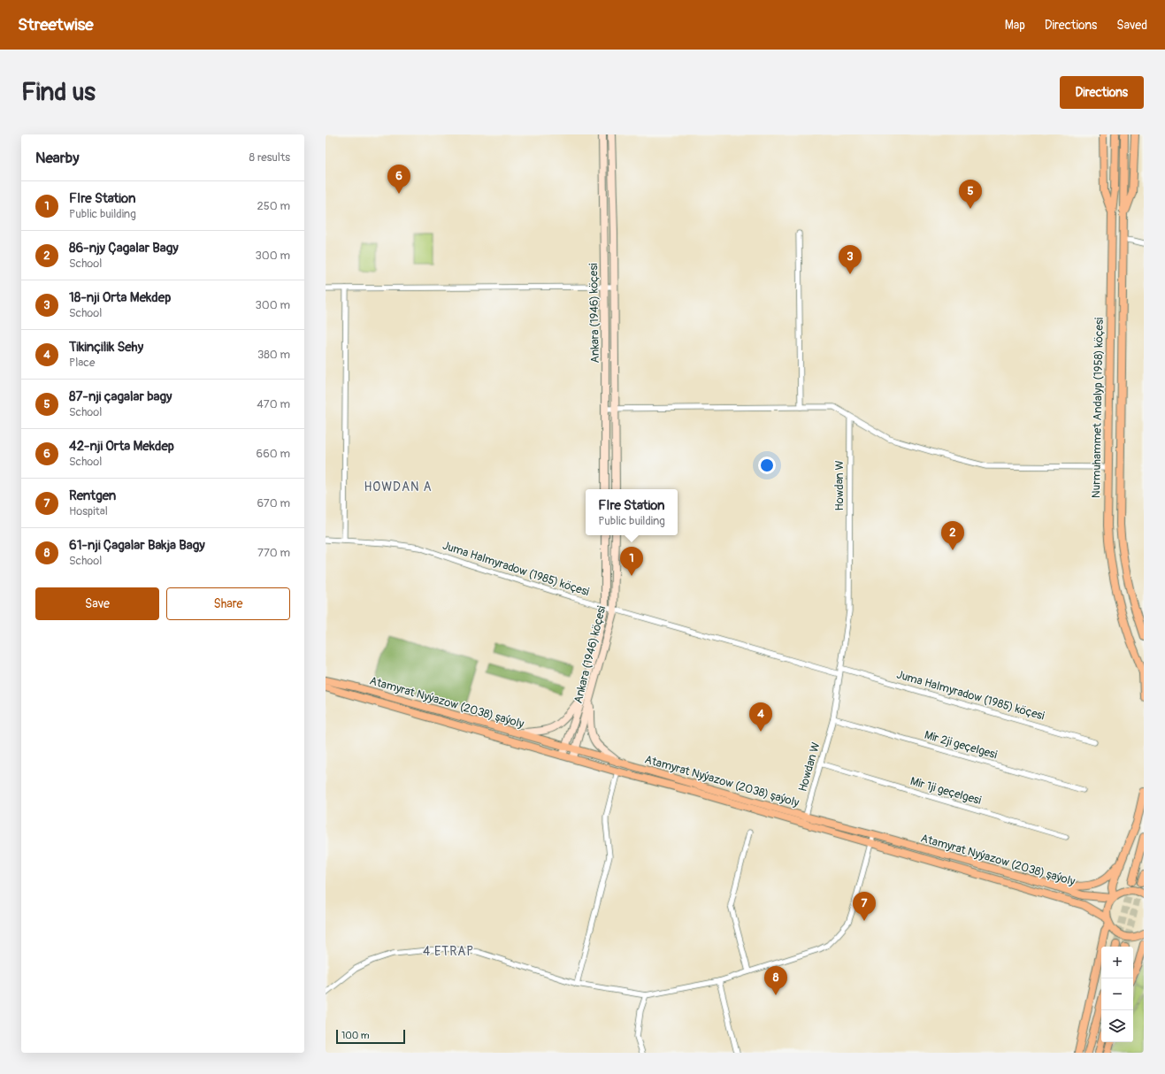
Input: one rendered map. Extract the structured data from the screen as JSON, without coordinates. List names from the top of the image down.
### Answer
{
  "streets": {
    "main road": ["Ankara (1946) köçesi", "Nurmuhammet Andalyp (1958) köçesi", "Atamyrat Nyýazow (2038) şaýoly"],
    "street": [
      "Howdan W",
      "Juma Halmyradow (1985) köçesi",
      "Mir 2ji geçelgesi",
      "Mir 1ji geçelgesi"
    ]
  },
  "crossings": [
    ["Ankara (1946) köçesi", "Juma Halmyradow (1985) köçesi"],
    ["Ankara (1946) köçesi", "Atamyrat Nyýazow (2038) şaýoly"],
    ["Howdan W", "Juma Halmyradow (1985) köçesi"],
    ["Howdan W", "Atamyrat Nyýazow (2038) şaýoly"],
    ["Howdan W", "Mir 2ji geçelgesi"],
    ["Howdan W", "Mir 1ji geçelgesi"]
  ],
  "districts": ["HOWDAN A", "4 ETRAP"],
  "scale_bar": "100 m",
  "page": {
    "header": "Streetwise",
    "nav": ["Map", "Directions", "Saved"],
    "buttons": [
      "Directions",
      ["Save", "Share"]
    ],
    "title": "Find us",
    "heading": ["Nearby", "8 results"],
    "pins": [
      "6",
      "5",
      "3",
      "2",
      "1",
      "4",
      "7",
      "8"
    ],
    "list": [
      {
        "mark": "1",
        "name": "FIre Station",
        "note": "Public building",
        "value": "250 m"
      },
      {
        "mark": "2",
        "name": "86-njy Çagalar Bagy",
        "note": "School",
        "value": "300 m"
      },
      {
        "mark": "3",
        "name": "18-nji Orta Mekdep",
        "note": "School",
        "value": "300 m"
      },
      {
        "mark": "4",
        "name": "Tikinçilik Sehy",
        "note": "Place",
        "value": "380 m"
      },
      {
        "mark": "5",
        "name": "87-nji çagalar bagy",
        "note": "School",
        "value": "470 m"
      },
      {
        "mark": "6",
        "name": "42-nji Orta Mekdep",
        "note": "School",
        "value": "660 m"
      },
      {
        "mark": "7",
        "name": "Rentgen",
        "note": "Hospital",
        "value": "670 m"
      },
      {
        "mark": "8",
        "name": "61-nji Çagalar Bakja Bagy",
        "note": "School",
        "value": "770 m"
      }
    ],
    "popup": ["FIre Station", "Public building"],
    "map_buttons": ["+", "−"],
    "scale": "100 m"
  }
}
